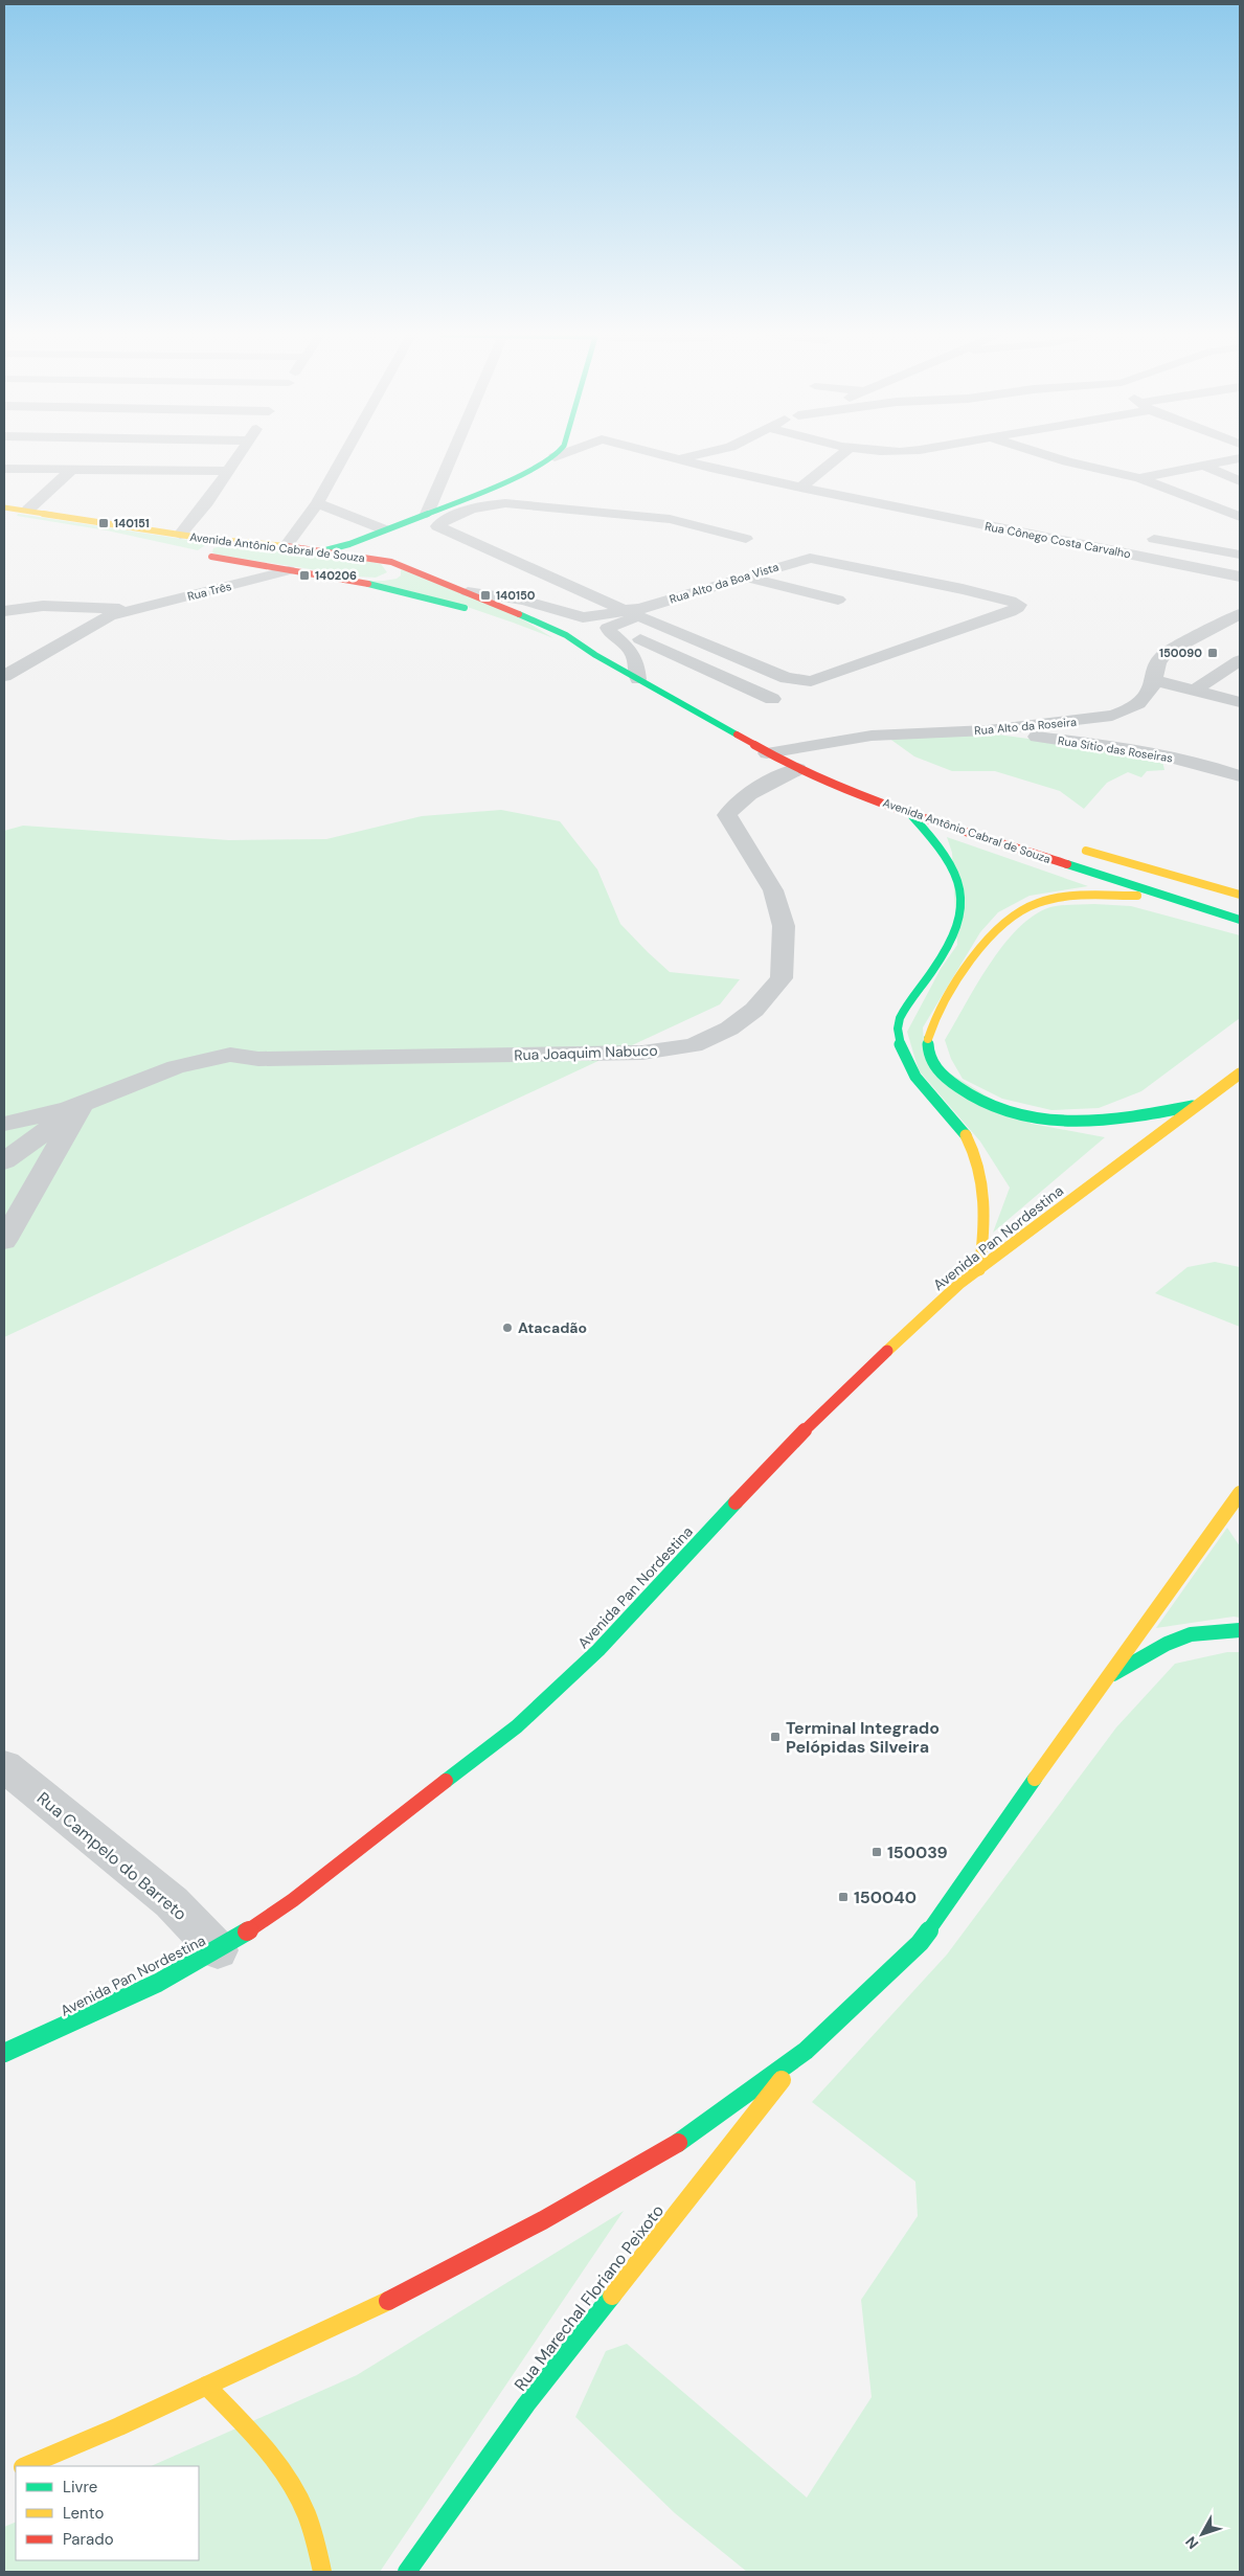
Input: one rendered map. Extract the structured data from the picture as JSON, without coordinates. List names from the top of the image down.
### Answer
{
  "streets": {
    "main road": ["Avenida Antônio Cabral de Souza", "Avenida Pan Nordestina", "Rua Marechal Floriano Peixoto"],
    "street": [
      "Rua Cônego Costa Carvalho",
      "Rua Alto da Boa Vista",
      "Rua Três",
      "Rua Alto da Roseira",
      "Rua Sítio das Roseiras",
      "Rua Joaquim Nabuco",
      "Rua Campelo do Barreto"
    ]
  },
  "crossings": [
    ["Avenida Antônio Cabral de Souza", "Rua Alto da Boa Vista"],
    ["Avenida Antônio Cabral de Souza", "Rua Três"],
    ["Avenida Antônio Cabral de Souza", "Rua Alto da Roseira"],
    ["Avenida Antônio Cabral de Souza", "Rua Joaquim Nabuco"],
    ["Rua Alto da Roseira", "Rua Sítio das Roseiras"],
    ["Rua Alto da Roseira", "Rua Joaquim Nabuco"],
    ["Avenida Pan Nordestina", "Rua Campelo do Barreto"]
  ],
  "places": {
    "transit": [
      "140151",
      "140206",
      "140150",
      "150090",
      "Terminal Integrado Pelópidas Silveira",
      "150039",
      "150040"
    ],
    "other": ["Atacadão"]
  },
  "legend": ["Livre", "Lento", "Parado"],
  "north": "bottom left"
}
